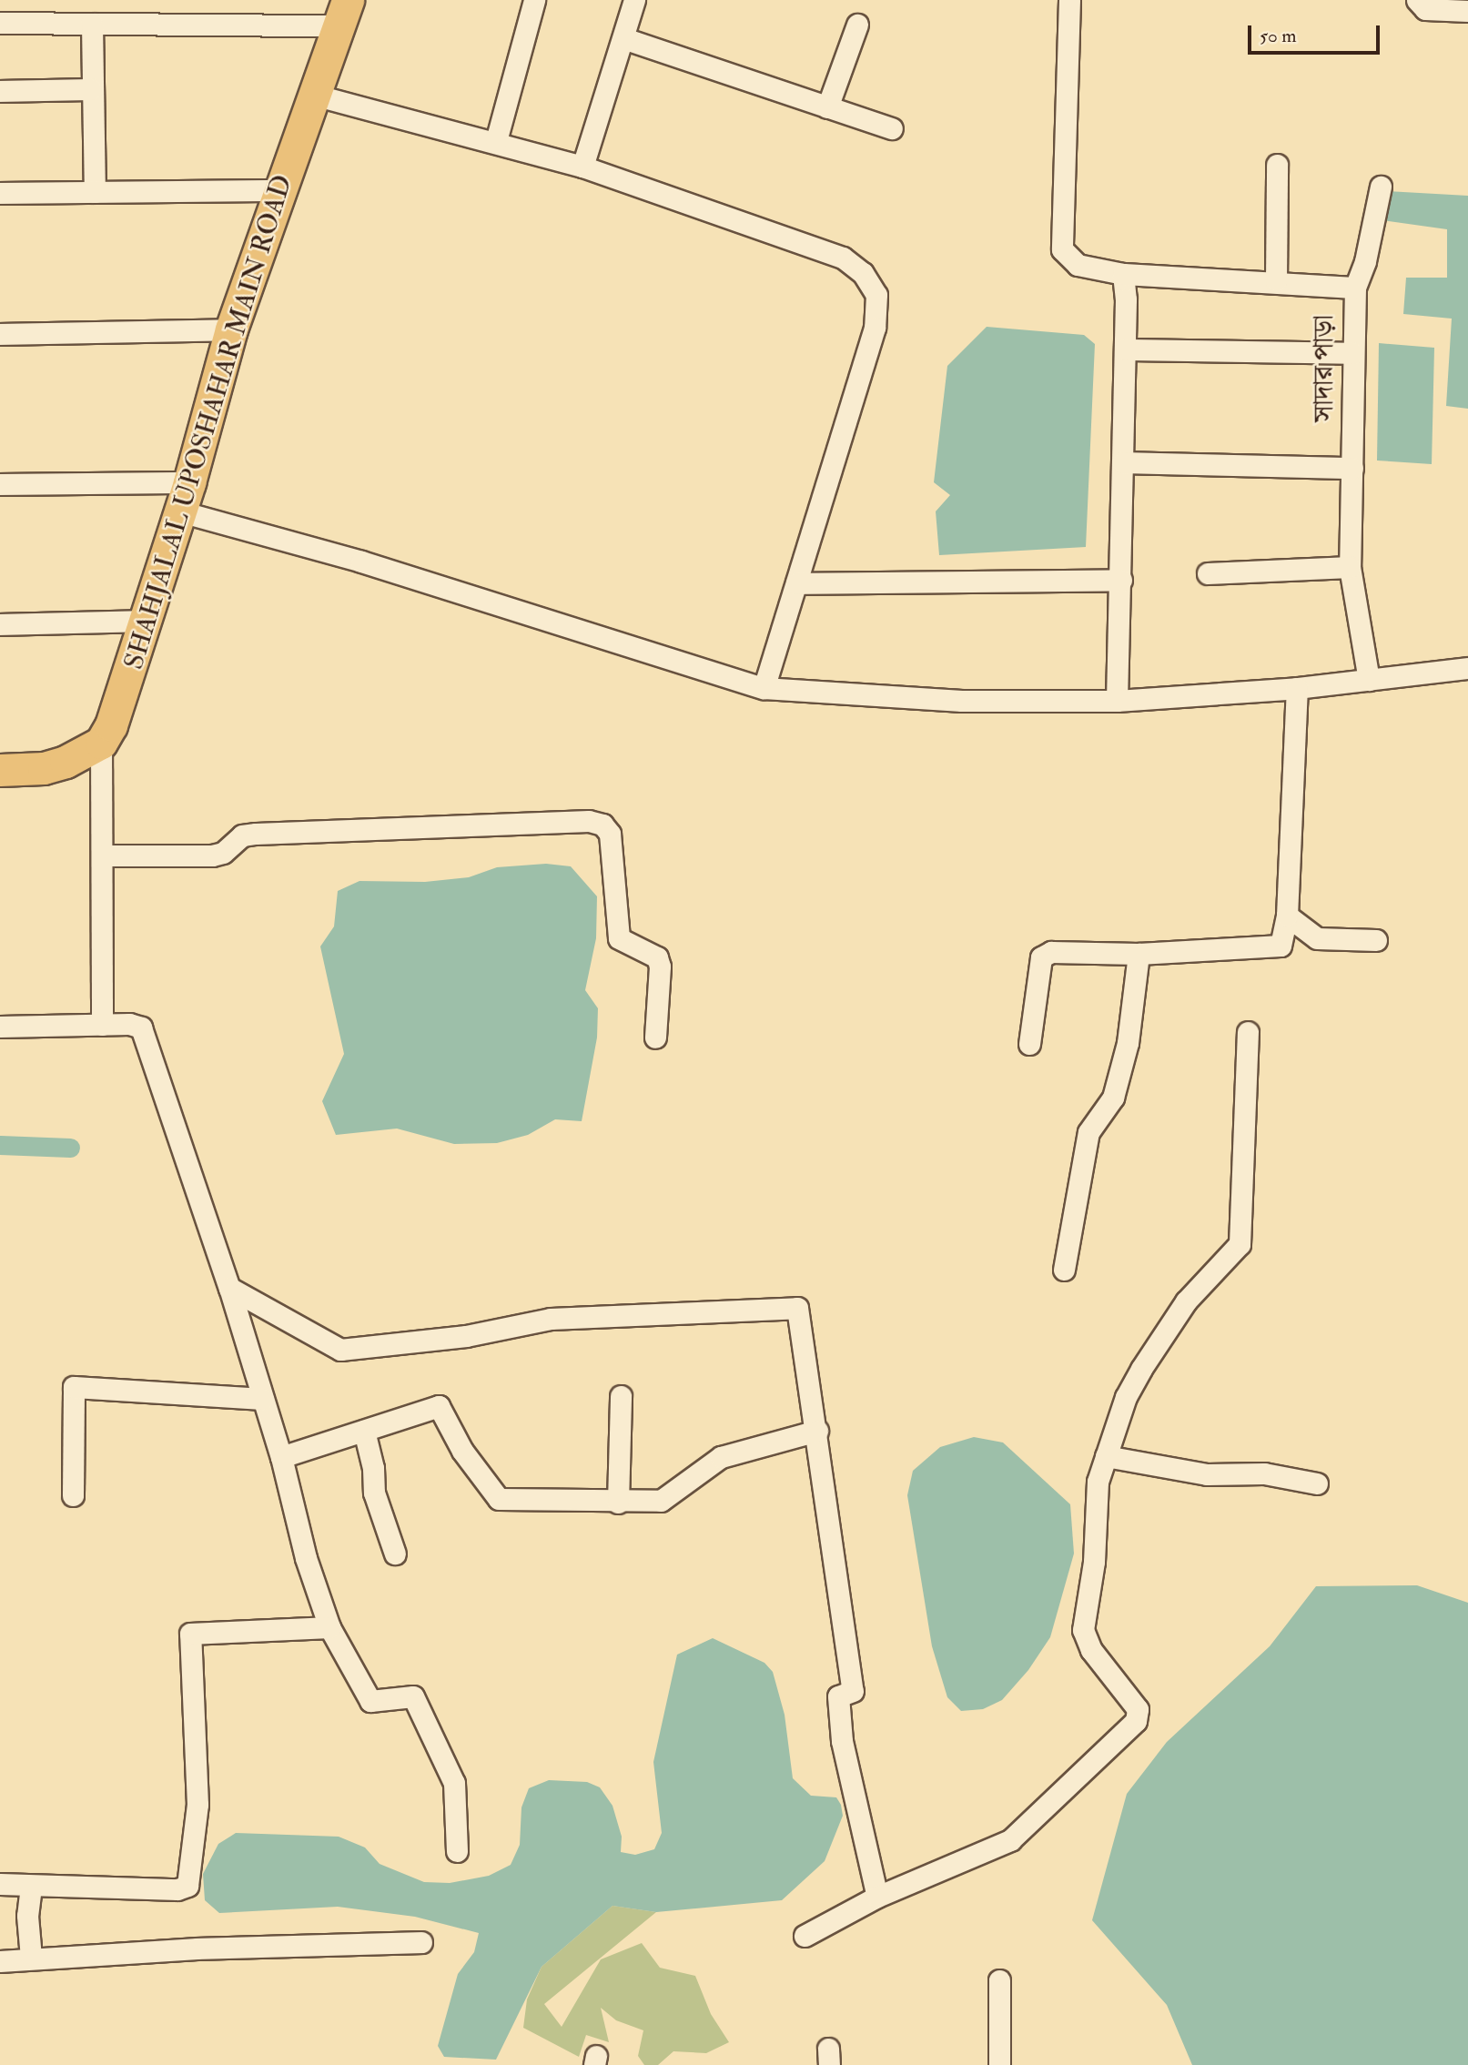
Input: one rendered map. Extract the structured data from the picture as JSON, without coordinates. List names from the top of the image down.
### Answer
{
  "streets": {
    "main road": ["SHAHJALAL UPOSHAHAR MAIN ROAD"],
    "street": ["সাদার পাড়া"]
  },
  "scale_bar": "50 m"
}
